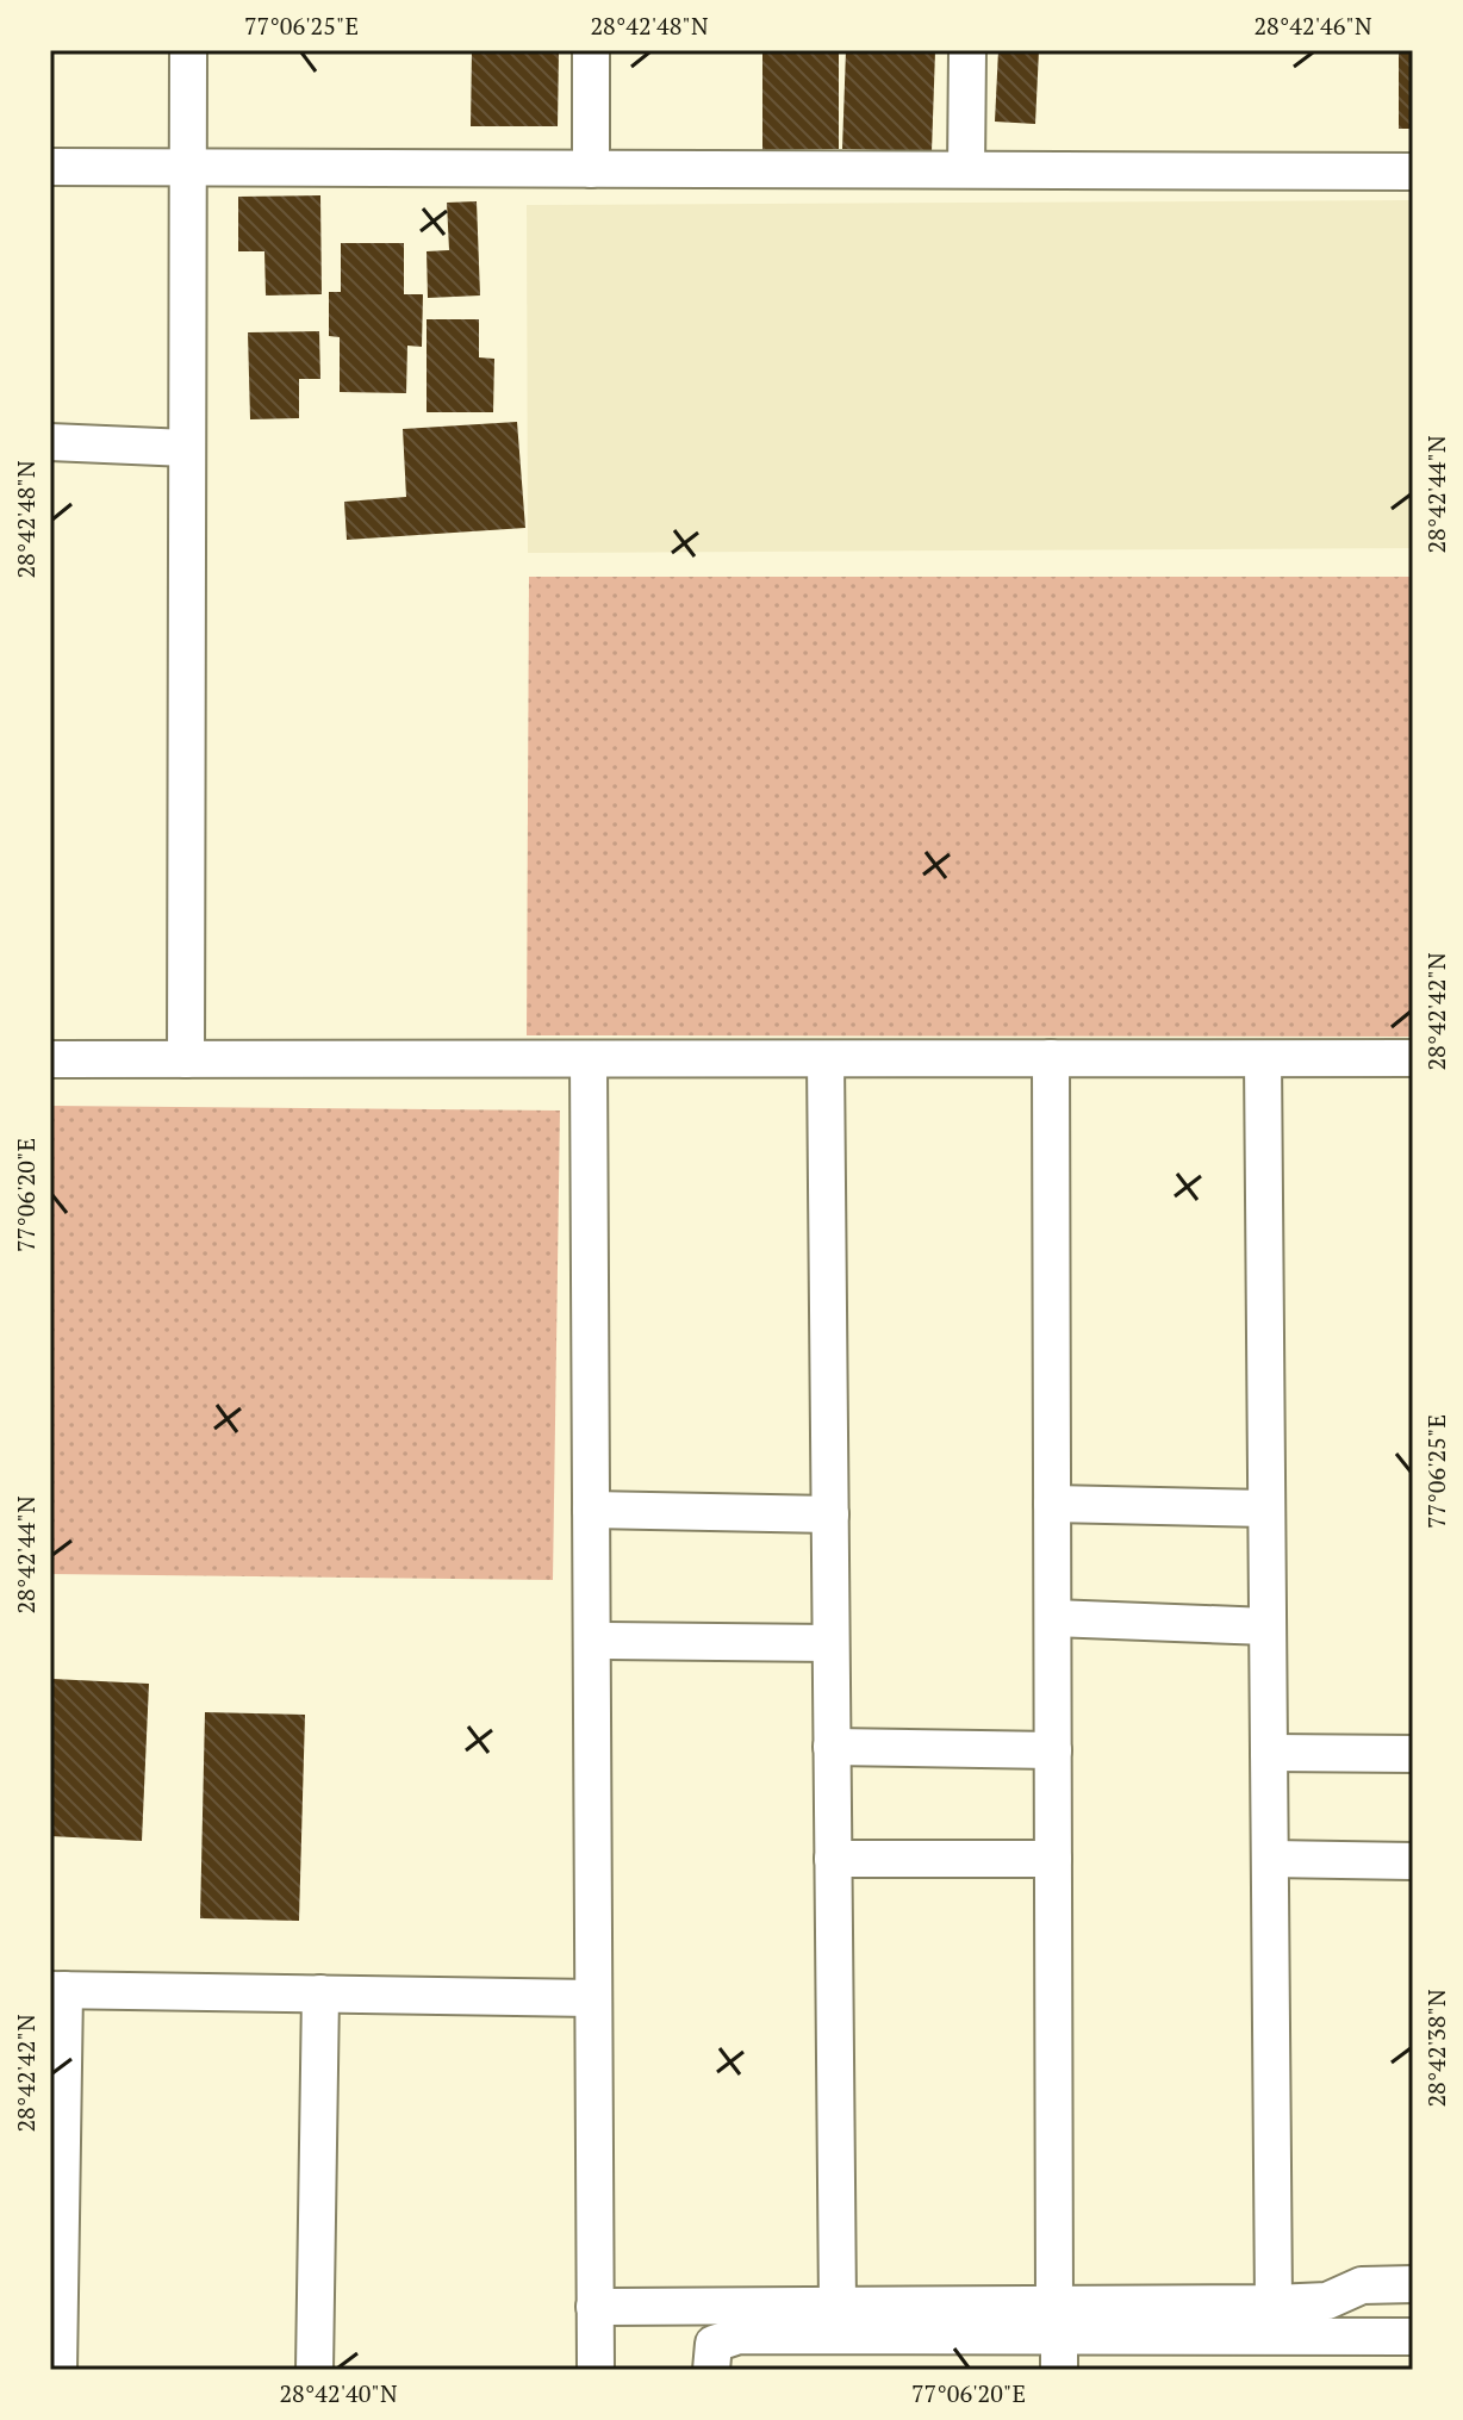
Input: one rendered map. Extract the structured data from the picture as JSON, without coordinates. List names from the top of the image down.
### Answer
{
  "coordinates": [
    "77°06'25\"E",
    "28°42'48\"N",
    "28°42'46\"N",
    "28°42'44\"N",
    "28°42'42\"N",
    "77°06'20\"E",
    "28°42'38\"N",
    "28°42'40\"N"
  ]
}
